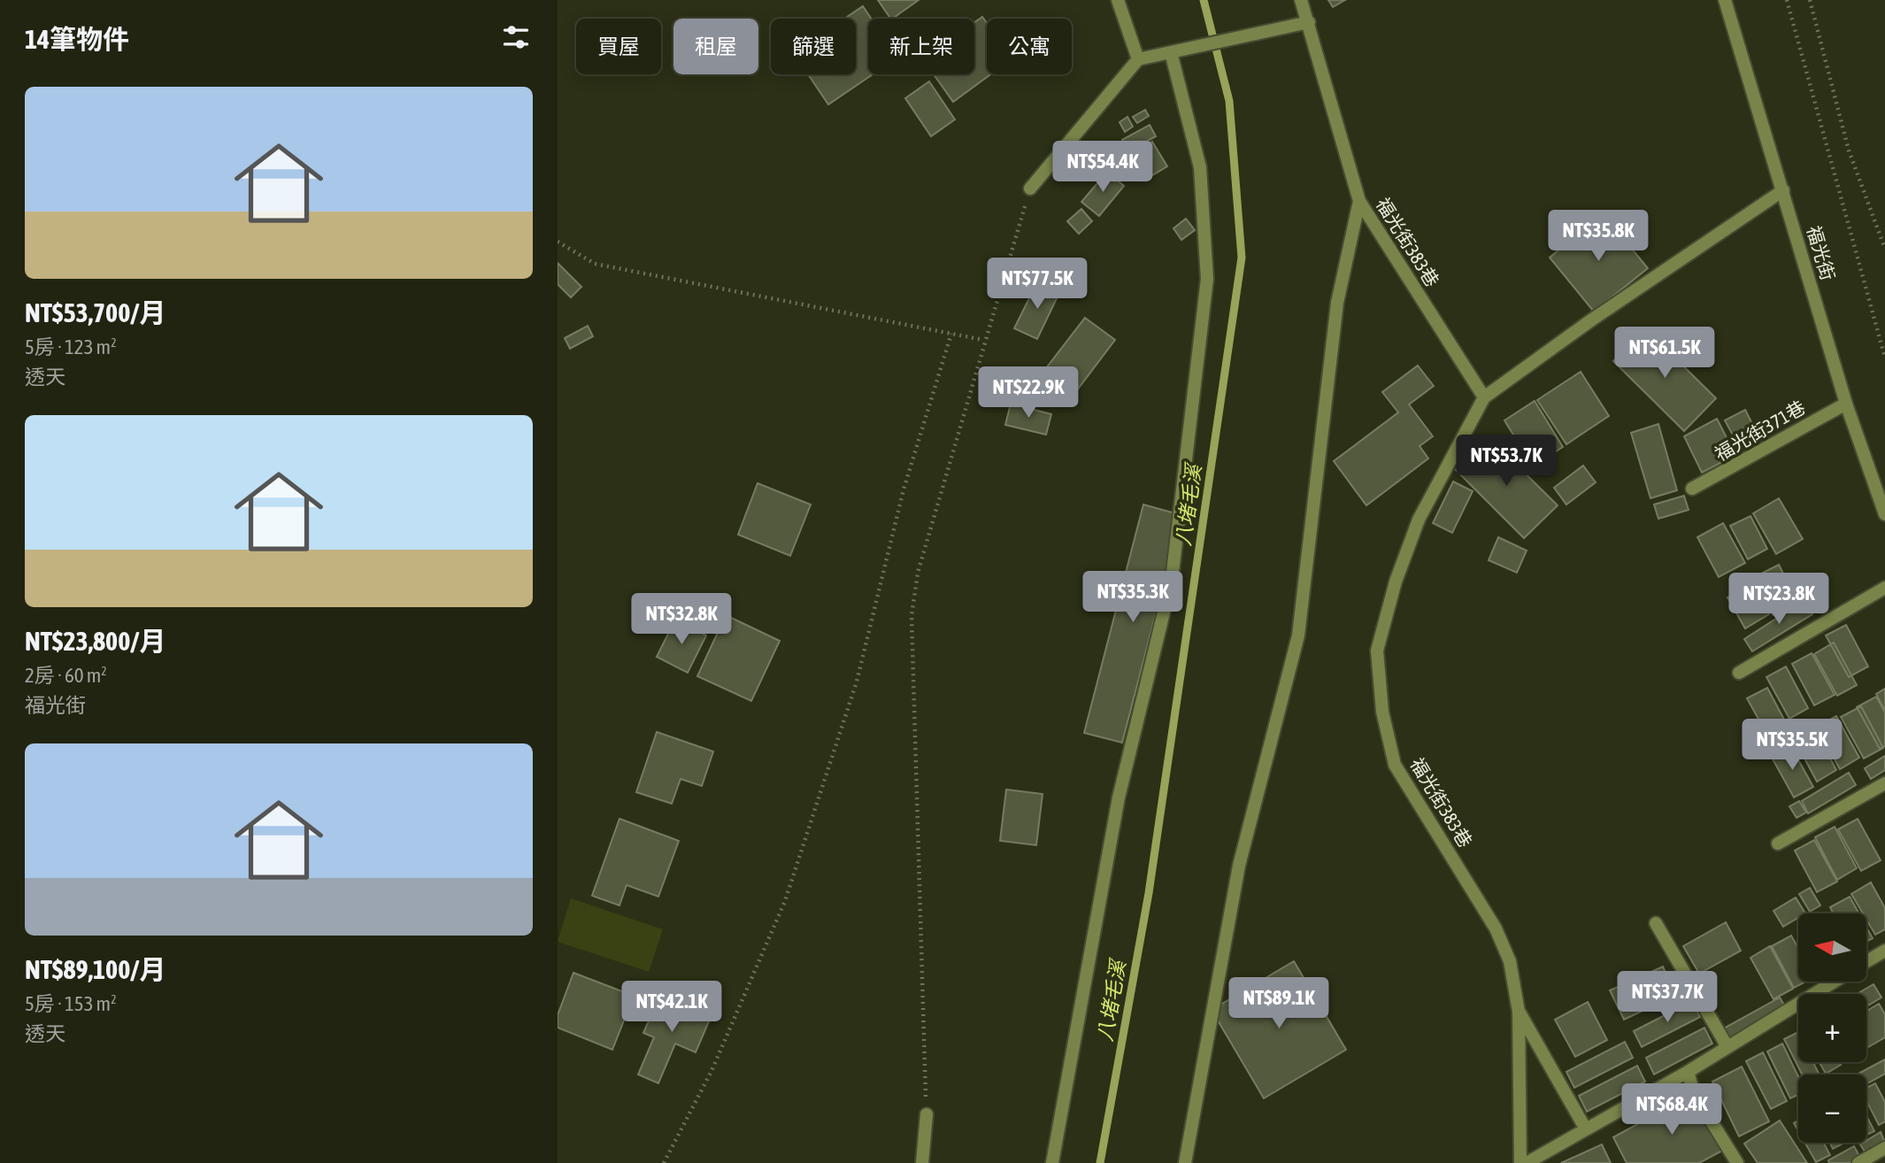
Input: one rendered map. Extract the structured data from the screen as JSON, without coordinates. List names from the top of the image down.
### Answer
{
  "streets": {
    "street": ["福光街383巷", "福光街", "福光街371巷"]
  },
  "crossings": [
    ["福光街383巷", "福光街"],
    ["福光街", "福光街371巷"]
  ],
  "water": ["八堵毛溪"],
  "north": "left",
  "page": {
    "heading": "14筆物件",
    "chip": [
      "買屋",
      "租屋",
      "篩選",
      "新上架",
      "公寓"
    ],
    "list": [
      {
        "name": "NT$53,700/月",
        "note": "5房 · 123 m² · 透天"
      },
      {
        "name": "NT$23,800/月",
        "note": "2房 · 60 m² · 福光街"
      },
      {
        "name": "NT$89,100/月",
        "note": "5房 · 153 m² · 透天"
      }
    ],
    "price": [
      "NT$54.4K",
      "NT$35.8K",
      "NT$77.5K",
      "NT$61.5K",
      "NT$22.9K",
      "NT$53.7K",
      "NT$35.3K",
      "NT$23.8K",
      "NT$32.8K",
      "NT$35.5K",
      "NT$37.7K",
      "NT$89.1K",
      "NT$42.1K",
      "NT$68.4K"
    ],
    "map_buttons": ["+", "−"]
  }
}
